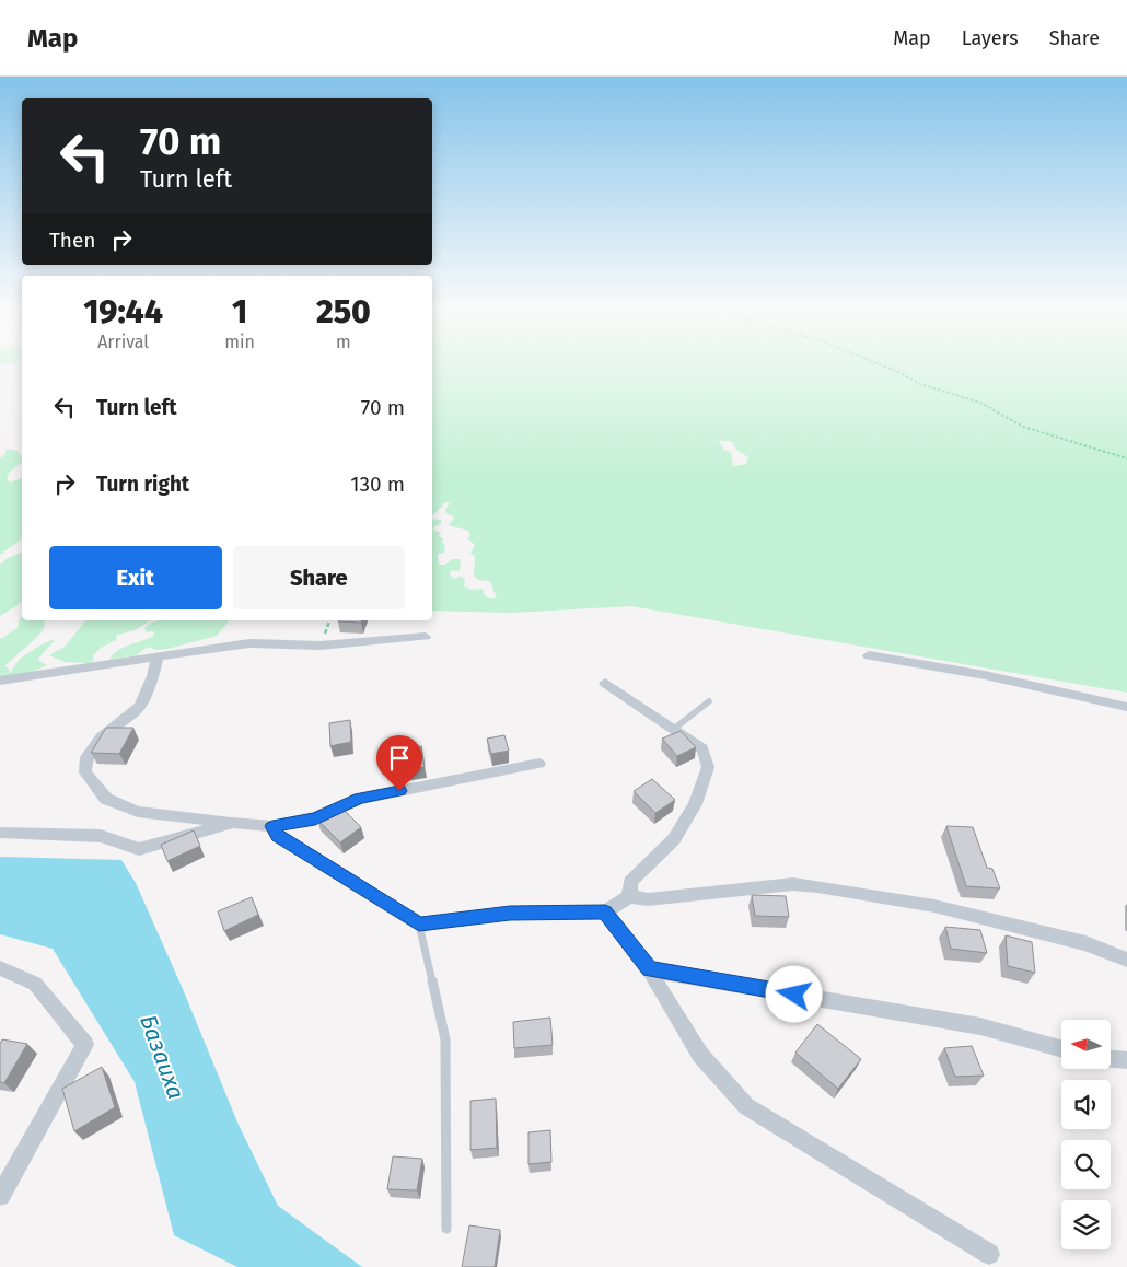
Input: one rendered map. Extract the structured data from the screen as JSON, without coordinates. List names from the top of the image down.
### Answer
{
  "water": ["Базаиха"],
  "north": "left",
  "page": {
    "header": "Map",
    "nav": ["Map", "Layers", "Share"],
    "turn": ["70 m", "Turn left"],
    "then": "Then",
    "eta": [
      "19:44",
      "Arrival",
      "1",
      "min",
      "250",
      "m"
    ],
    "list": [
      {
        "name": "Turn left",
        "value": "70 m"
      },
      {
        "name": "Turn right",
        "value": "130 m"
      }
    ],
    "buttons": ["Exit", "Share"]
  }
}
